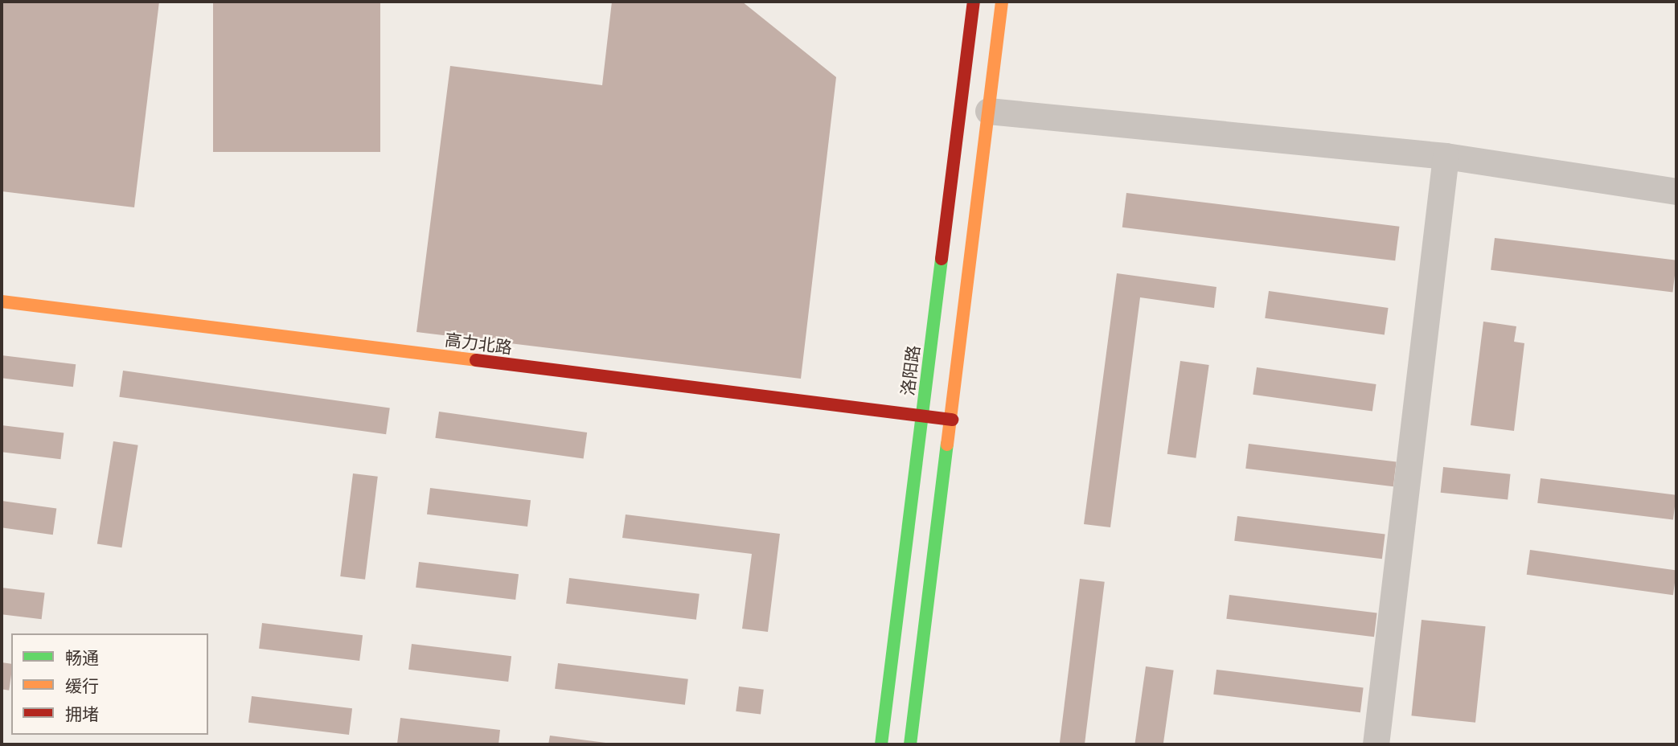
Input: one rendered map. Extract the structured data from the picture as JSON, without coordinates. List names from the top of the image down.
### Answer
{
  "streets": {
    "street": ["高力北路", "洛阳路"]
  },
  "crossings": [
    ["高力北路", "洛阳路"]
  ],
  "legend": ["畅通", "缓行", "拥堵"]
}
